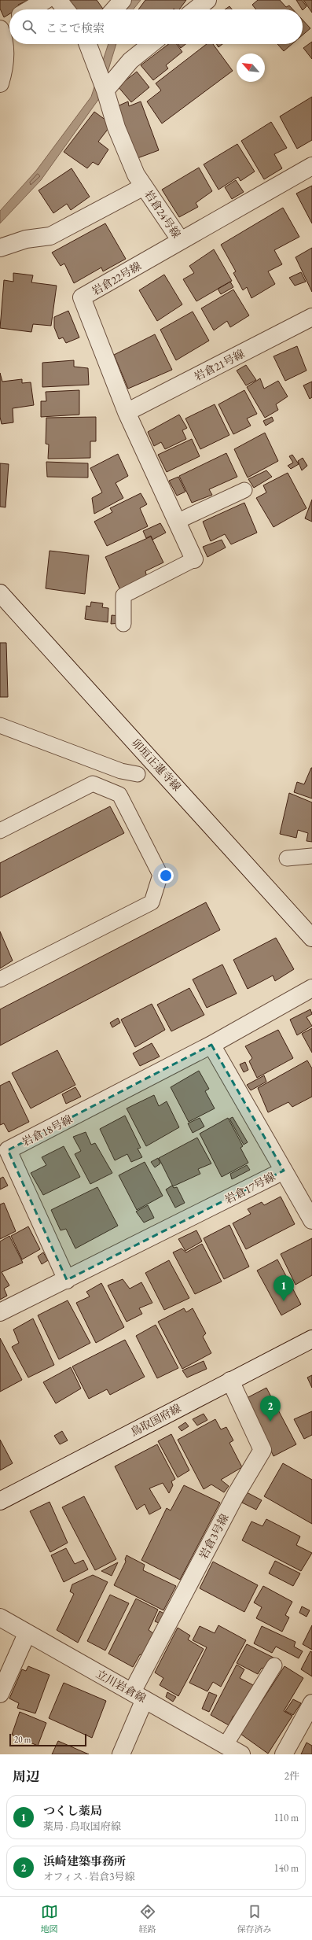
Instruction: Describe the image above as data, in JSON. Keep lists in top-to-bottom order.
{
  "streets": {
    "street": [
      "岩倉24号線",
      "岩倉22号線",
      "岩倉21号線",
      "卯垣正蓮寺線",
      "岩倉18号線",
      "岩倉17号線",
      "鳥取国府線",
      "岩倉3号線",
      "立川岩倉線"
    ]
  },
  "crossings": [
    ["岩倉24号線", "岩倉22号線"],
    ["岩倉22号線", "岩倉21号線"],
    ["岩倉18号線", "岩倉17号線"],
    ["鳥取国府線", "岩倉3号線"],
    ["岩倉3号線", "立川岩倉線"]
  ],
  "scale_bar": "20 m",
  "north": "top left",
  "page": {
    "search": "ここで検索",
    "pins": ["1", "2"],
    "scale": "20 m",
    "heading": ["周辺", "2件"],
    "list": [
      {
        "mark": "1",
        "name": "つくし薬局",
        "note": "薬局 · 鳥取国府線",
        "value": "110 m"
      },
      {
        "mark": "2",
        "name": "浜崎建築事務所",
        "note": "オフィス · 岩倉3号線",
        "value": "140 m"
      }
    ],
    "nav": ["地図", "経路", "保存済み"]
  }
}
